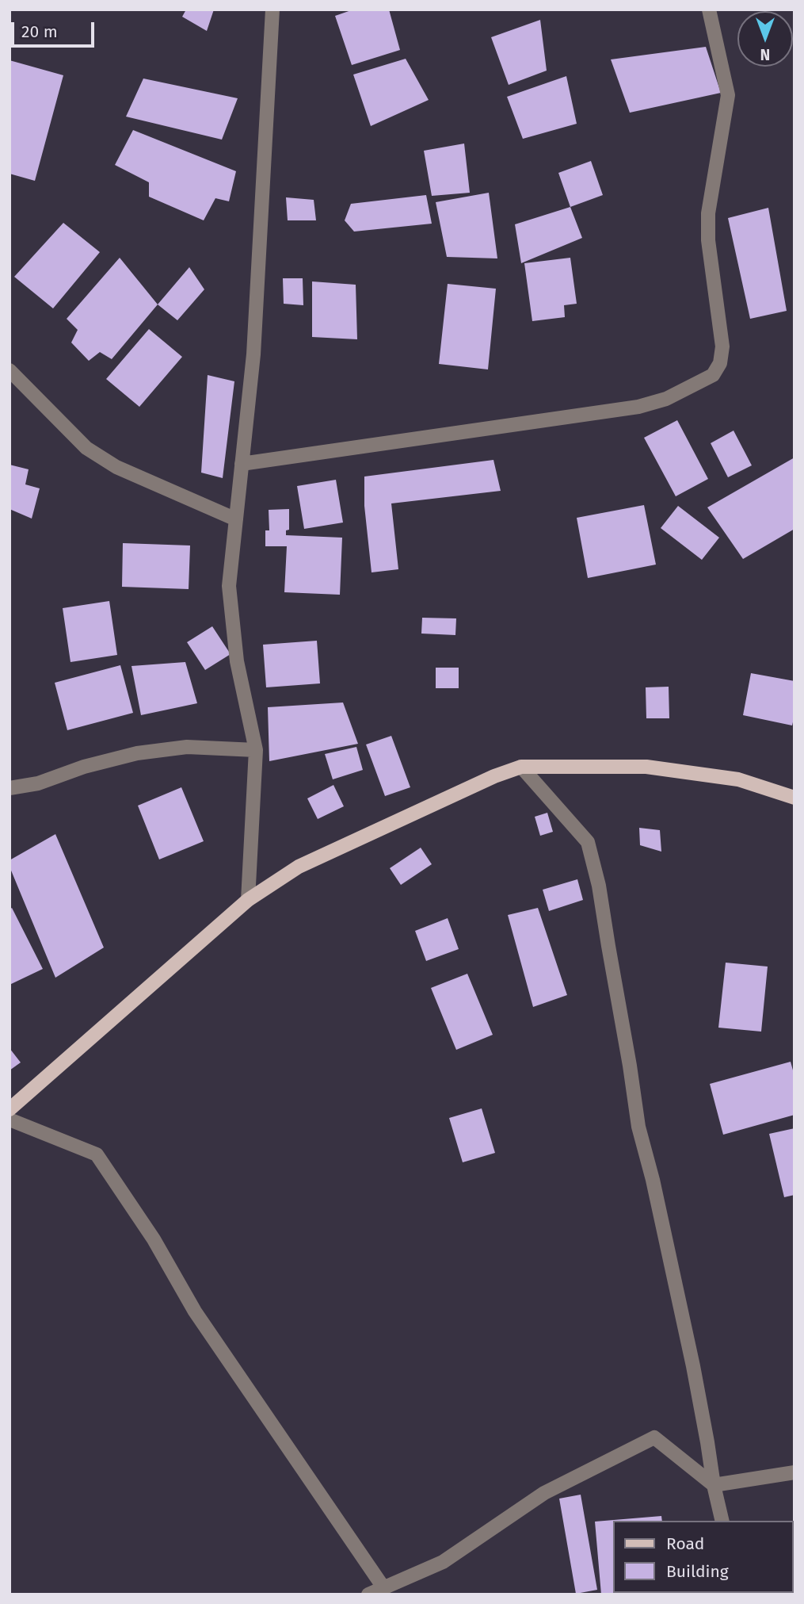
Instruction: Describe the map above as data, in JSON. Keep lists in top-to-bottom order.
{
  "legend": ["Road", "Building"],
  "scale_bar": "20 m",
  "north": "bottom"
}
